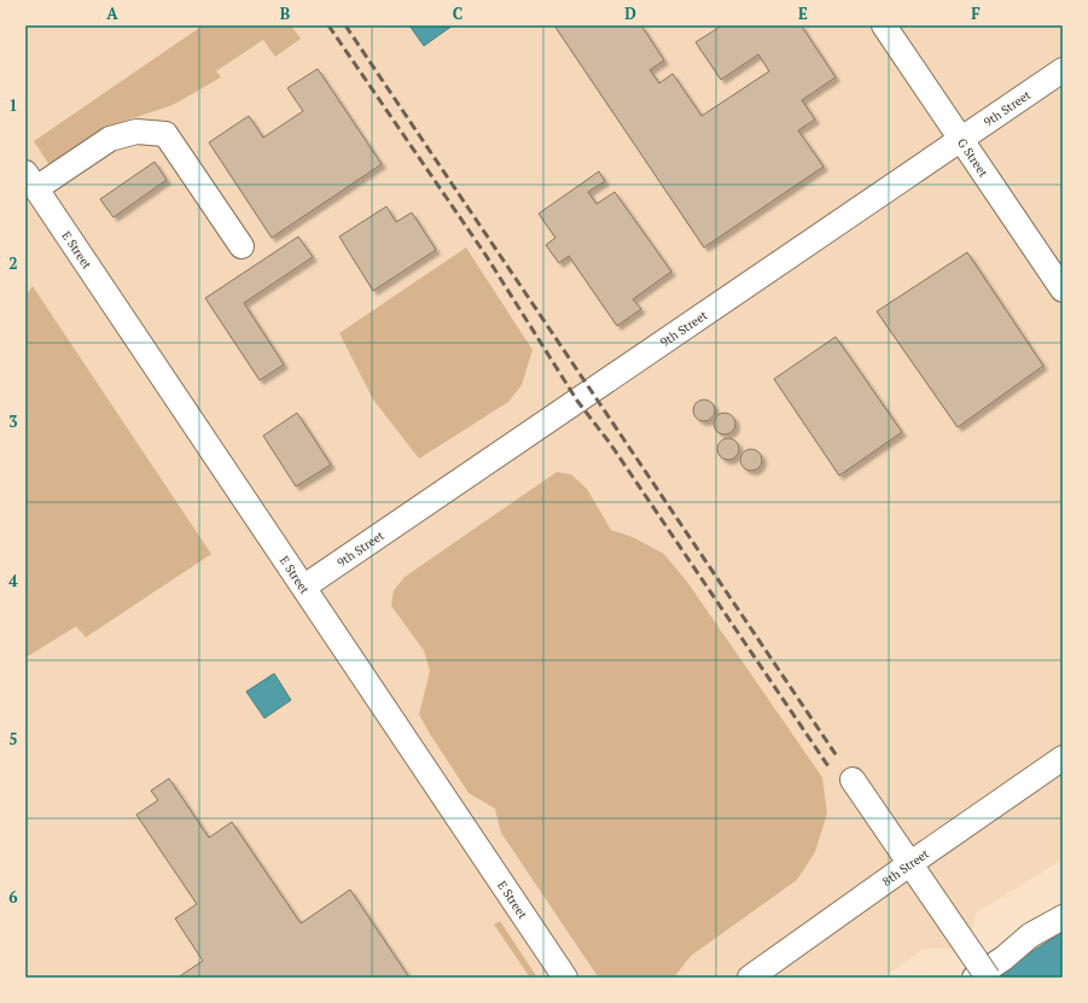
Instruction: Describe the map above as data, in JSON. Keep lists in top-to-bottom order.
{
  "streets": {
    "lane": [
      "9th Street",
      "G Street",
      "E Street",
      "8th Street"
    ]
  },
  "crossings": [
    ["9th Street", "G Street"],
    ["9th Street", "E Street"]
  ],
  "grid": {
    "columns": [
      "A",
      "B",
      "C",
      "D",
      "E",
      "F"
    ],
    "rows": [
      "1",
      "2",
      "3",
      "4",
      "5",
      "6"
    ]
  }
}
